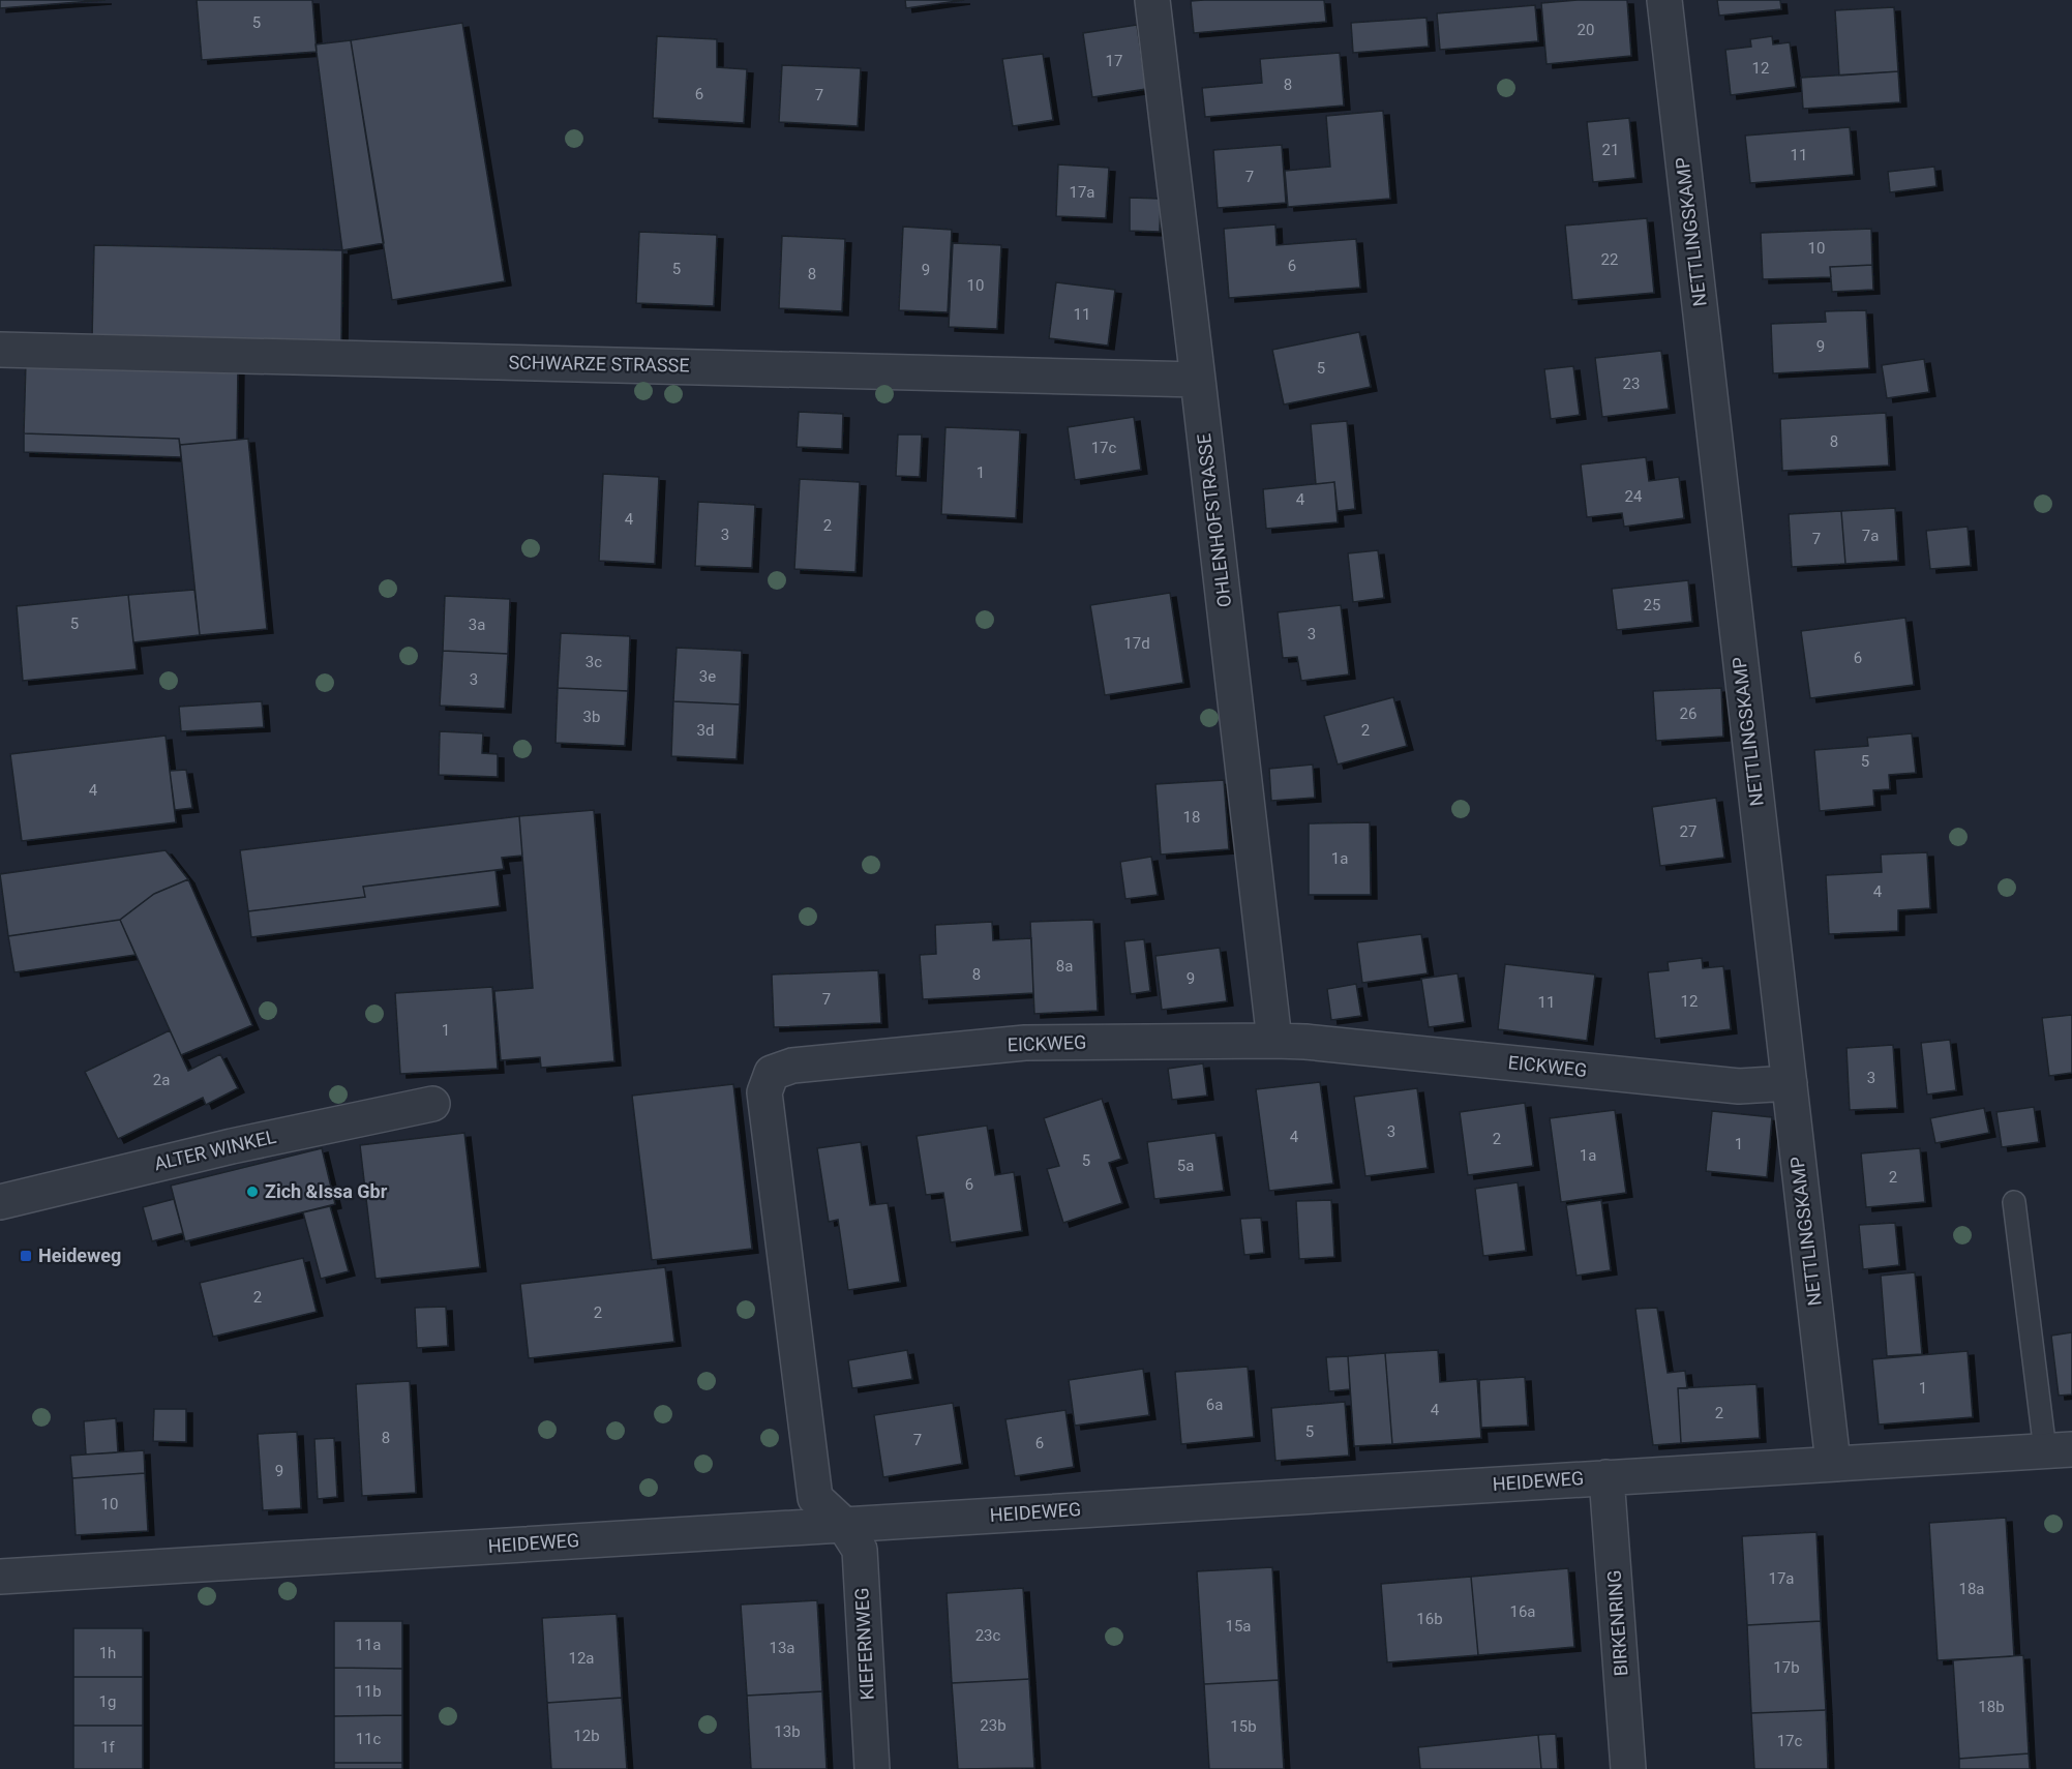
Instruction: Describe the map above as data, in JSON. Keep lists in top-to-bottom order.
{
  "streets": {
    "street": [
      "NETTLINGSKAMP",
      "SCHWARZE STRASSE",
      "OHLENHOFSTRASSE",
      "EICKWEG",
      "ALTER WINKEL",
      "HEIDEWEG",
      "BIRKENRING",
      "KIEFERNWEG"
    ]
  },
  "crossings": [
    ["NETTLINGSKAMP", "EICKWEG"],
    ["NETTLINGSKAMP", "HEIDEWEG"],
    ["SCHWARZE STRASSE", "OHLENHOFSTRASSE"],
    ["OHLENHOFSTRASSE", "EICKWEG"],
    ["EICKWEG", "HEIDEWEG"],
    ["EICKWEG", "KIEFERNWEG"],
    ["HEIDEWEG", "BIRKENRING"],
    ["HEIDEWEG", "KIEFERNWEG"]
  ],
  "places": {
    "other": ["Zich &Issa Gbr"],
    "transit": ["Heideweg"]
  },
  "house_numbers": [
    "5",
    "20",
    "17",
    "12",
    "8",
    "6",
    "7",
    "21",
    "11",
    "7",
    "17a",
    "10",
    "22",
    "6",
    "5",
    "9",
    "8",
    "10",
    "11",
    "9",
    "5",
    "23",
    "8",
    "17c",
    "1",
    "24",
    "4",
    "4",
    "2",
    "3",
    "7a",
    "7",
    "25",
    "5",
    "3a",
    "3",
    "17d",
    "6",
    "3c",
    "3e",
    "3",
    "26",
    "3b",
    "3d",
    "2",
    "5",
    "4",
    "18",
    "27",
    "1a",
    "4",
    "8a",
    "8",
    "9",
    "7",
    "12",
    "11",
    "1",
    "3",
    "2a",
    "3",
    "4",
    "2",
    "1",
    "1a",
    "5",
    "5a",
    "2",
    "6",
    "2",
    "2",
    "1",
    "6a",
    "4",
    "2",
    "5",
    "8",
    "7",
    "6",
    "9",
    "10",
    "17a",
    "18a",
    "16a",
    "16b",
    "15a",
    "23c",
    "11a",
    "13a",
    "1h",
    "12a",
    "17b",
    "11b",
    "1g",
    "18b",
    "23b",
    "15b",
    "13b",
    "12b",
    "11c",
    "17c",
    "1f"
  ]
}
